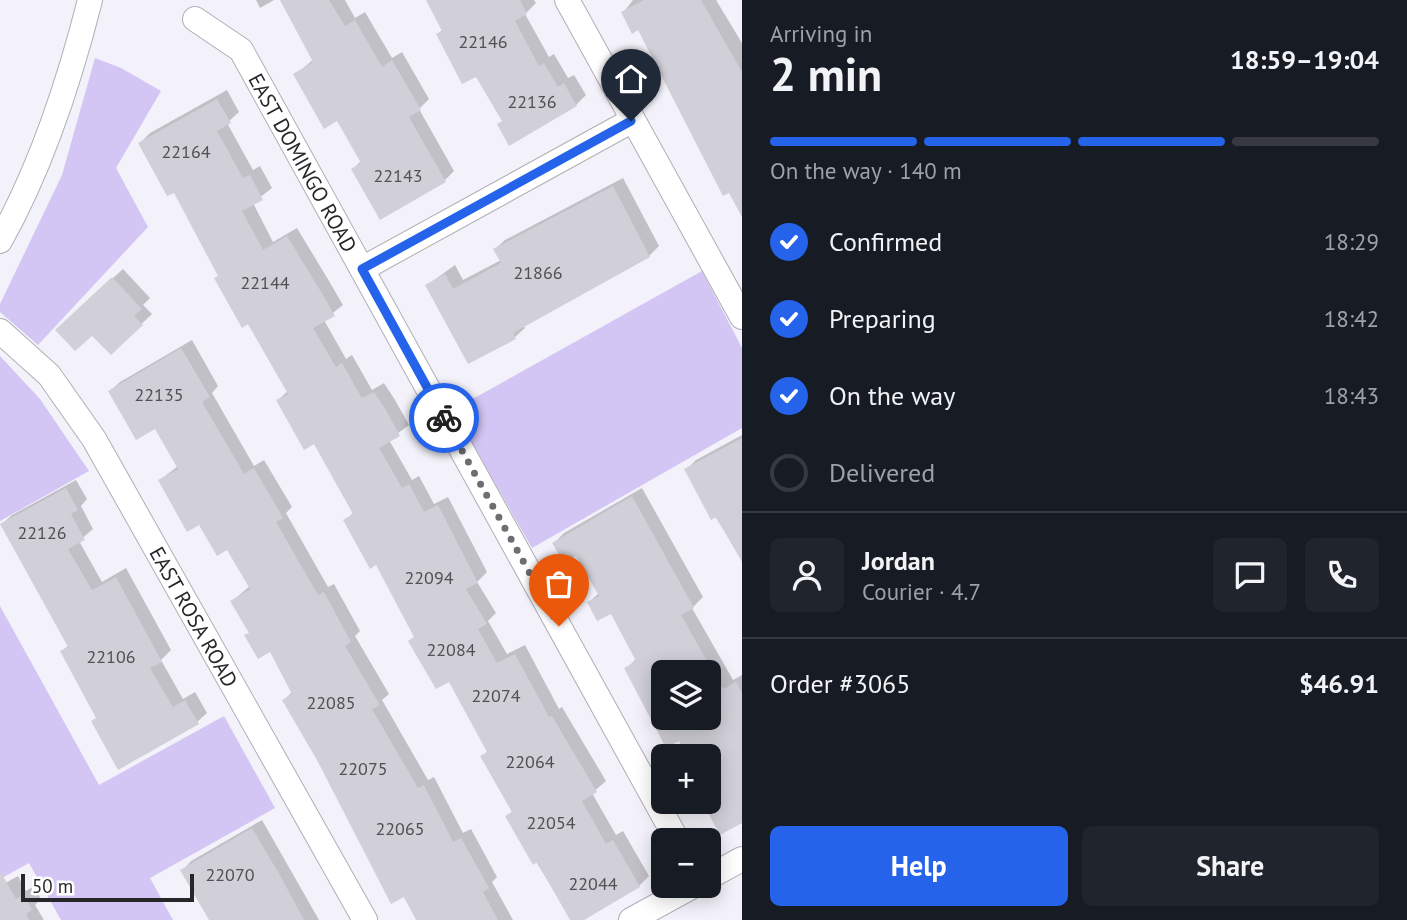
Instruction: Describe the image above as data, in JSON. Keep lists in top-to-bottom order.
{
  "streets": {
    "street": ["EAST DOMINGO ROAD", "EAST ROSA ROAD"]
  },
  "house_numbers": [
    "22146",
    "22136",
    "22164",
    "22143",
    "21866",
    "22144",
    "22135",
    "22126",
    "22094",
    "22084",
    "22106",
    "22074",
    "22085",
    "22064",
    "22075",
    "22054",
    "22065",
    "22070",
    "22044"
  ],
  "scale_bar": "50 m",
  "page": {
    "heading": ["2 min", "Arriving in", "18:59–19:04"],
    "panel": [
      "Jordan",
      "Courier · 4.7",
      "Order #3065",
      "$46.91"
    ],
    "bar": "On the way · 140 m",
    "list": [
      ["Confirmed", "18:29"],
      ["Preparing", "18:42"],
      ["On the way", "18:43"],
      "Delivered"
    ],
    "map_buttons": ["+", "−"],
    "buttons": ["Help", "Share"],
    "scale": "50 m"
  }
}
